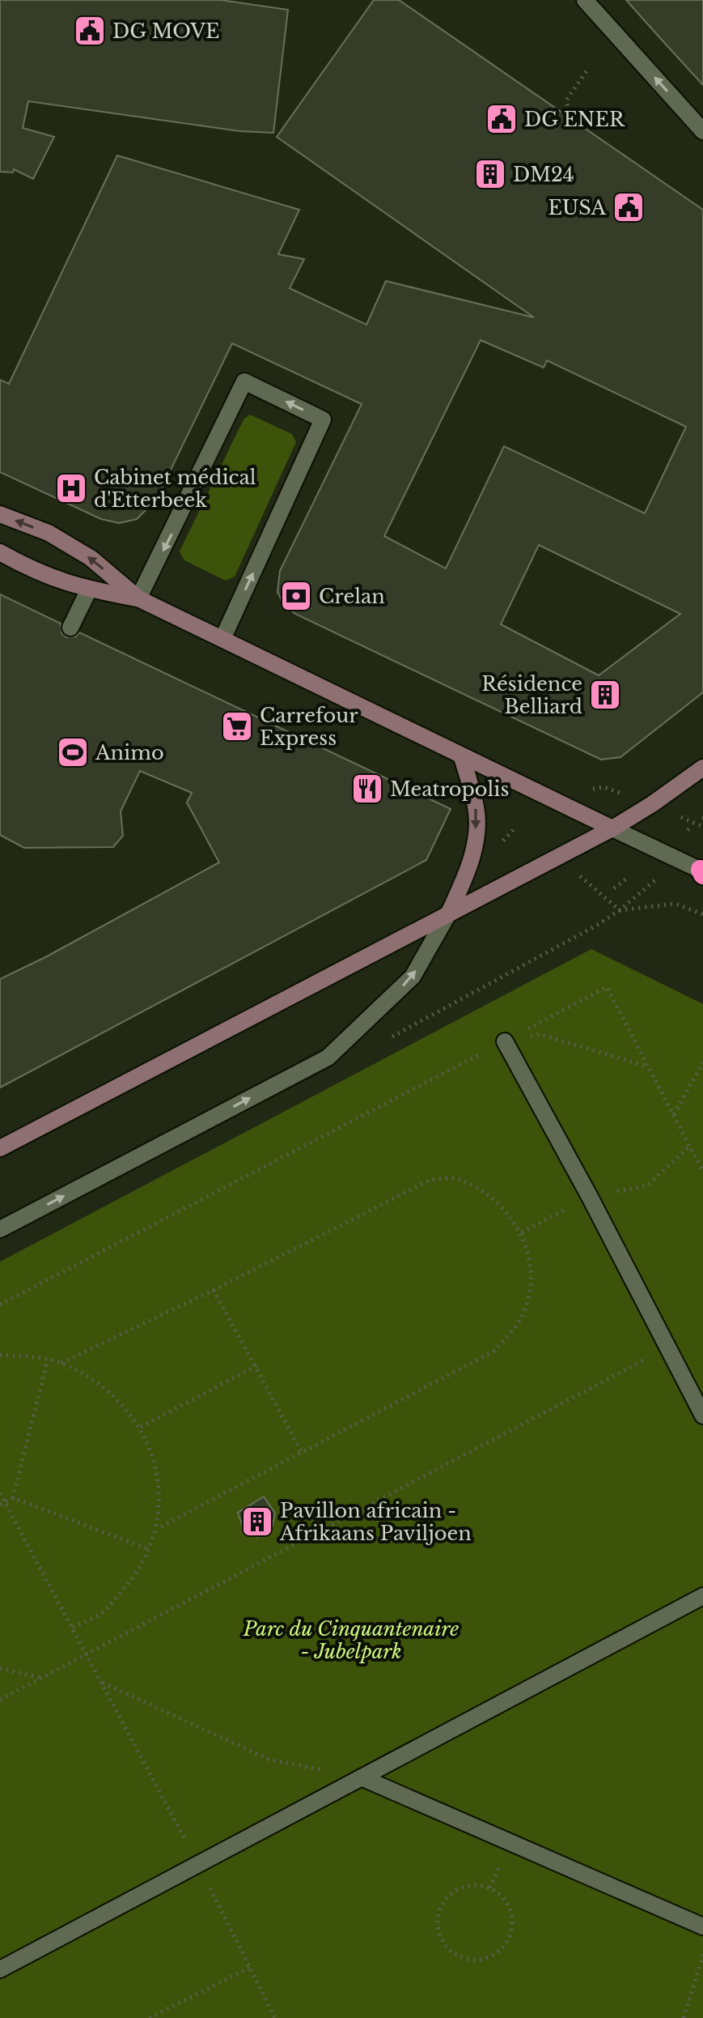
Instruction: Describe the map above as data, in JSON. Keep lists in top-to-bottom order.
{
  "parks": ["Parc du Cinquantenaire - Jubelpark"],
  "places": {
    "public building": ["DG MOVE", "DG ENER", "EUSA"],
    "building": ["DM24", "Résidence Belliard", "Pavillon africain - Afrikaans Paviljoen"],
    "hospital": ["Cabinet médical d'Etterbeek"],
    "bank": ["Crelan"],
    "supermarket": ["Carrefour Express"],
    "sports": ["Animo"],
    "restaurant": ["Meatropolis"]
  }
}
